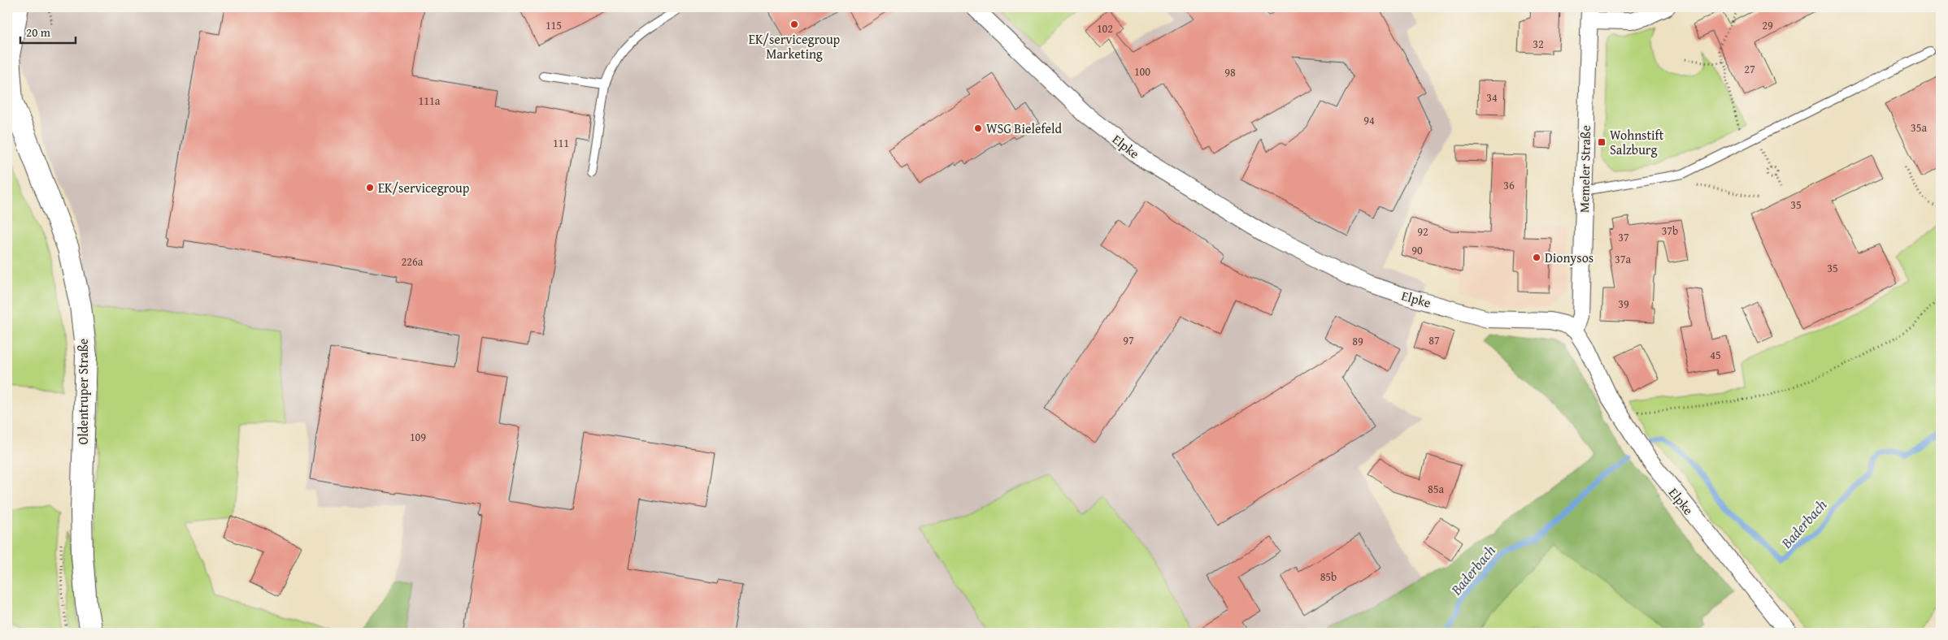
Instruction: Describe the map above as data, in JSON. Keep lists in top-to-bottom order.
{
  "streets": {
    "street": ["Elpke", "Memeler Straße", "Oldentruper Straße"]
  },
  "crossings": [
    ["Elpke", "Memeler Straße"]
  ],
  "water": ["Baderbach"],
  "places": {
    "other": [
      "EK/servicegroup Marketing",
      "WSG Bielefeld",
      "EK/servicegroup",
      "Dionysos"
    ],
    "transit": ["Wohnstift Salzburg"]
  },
  "house_numbers": [
    "115",
    "29",
    "102",
    "32",
    "27",
    "100",
    "98",
    "34",
    "111a",
    "94",
    "35a",
    "111",
    "36",
    "35",
    "37b",
    "92",
    "37",
    "90",
    "37a",
    "226a",
    "35",
    "39",
    "97",
    "87",
    "89",
    "45",
    "109",
    "85a",
    "85b"
  ],
  "scale_bar": "20 m"
}
